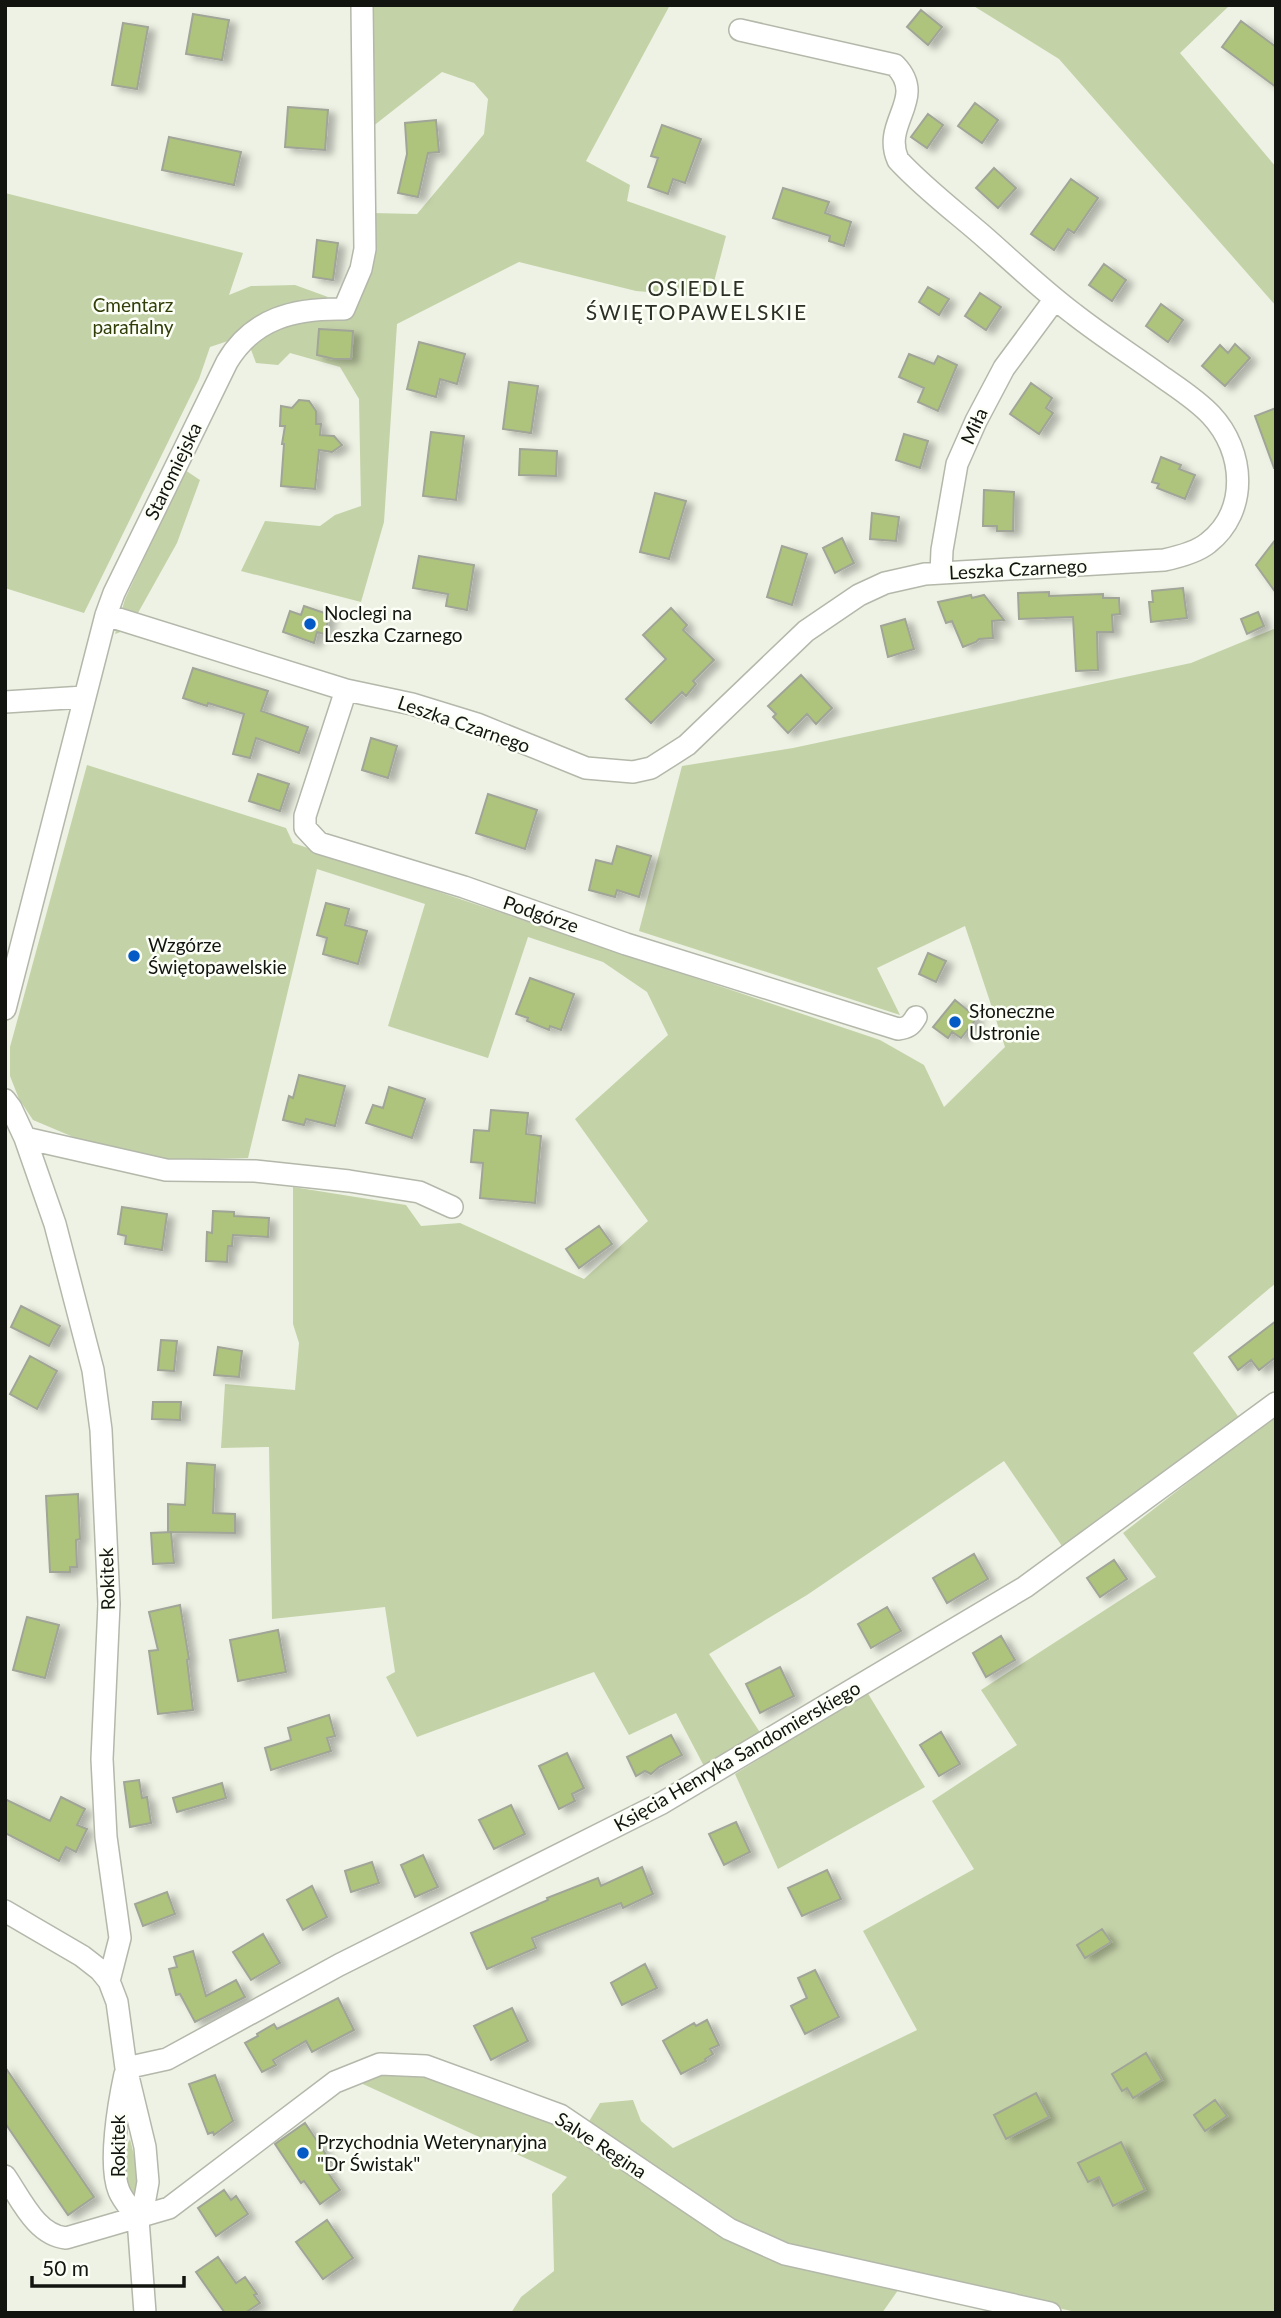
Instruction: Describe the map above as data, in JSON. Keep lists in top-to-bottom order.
{
  "streets": {
    "street": [
      "Miła",
      "Staromiejska",
      "Leszka Czarnego",
      "Podgórze",
      "Rokitek",
      "Księcia Henryka Sandomierskiego",
      "Salve Regina"
    ]
  },
  "crossings": [
    ["Miła", "Leszka Czarnego"],
    ["Staromiejska", "Leszka Czarnego"],
    ["Leszka Czarnego", "Podgórze"],
    ["Rokitek", "Księcia Henryka Sandomierskiego"],
    ["Rokitek", "Salve Regina"]
  ],
  "districts": ["OSIEDLE ŚWIĘTOPAWELSKIE"],
  "parks": ["Cmentarz parafialny"],
  "places": [
    "Noclegi na Leszka Czarnego",
    "Wzgórze Świętopawelskie",
    "Słoneczne Ustronie",
    "Przychodnia Weterynaryjna \"Dr Świstak\""
  ],
  "scale_bar": "50 m"
}
